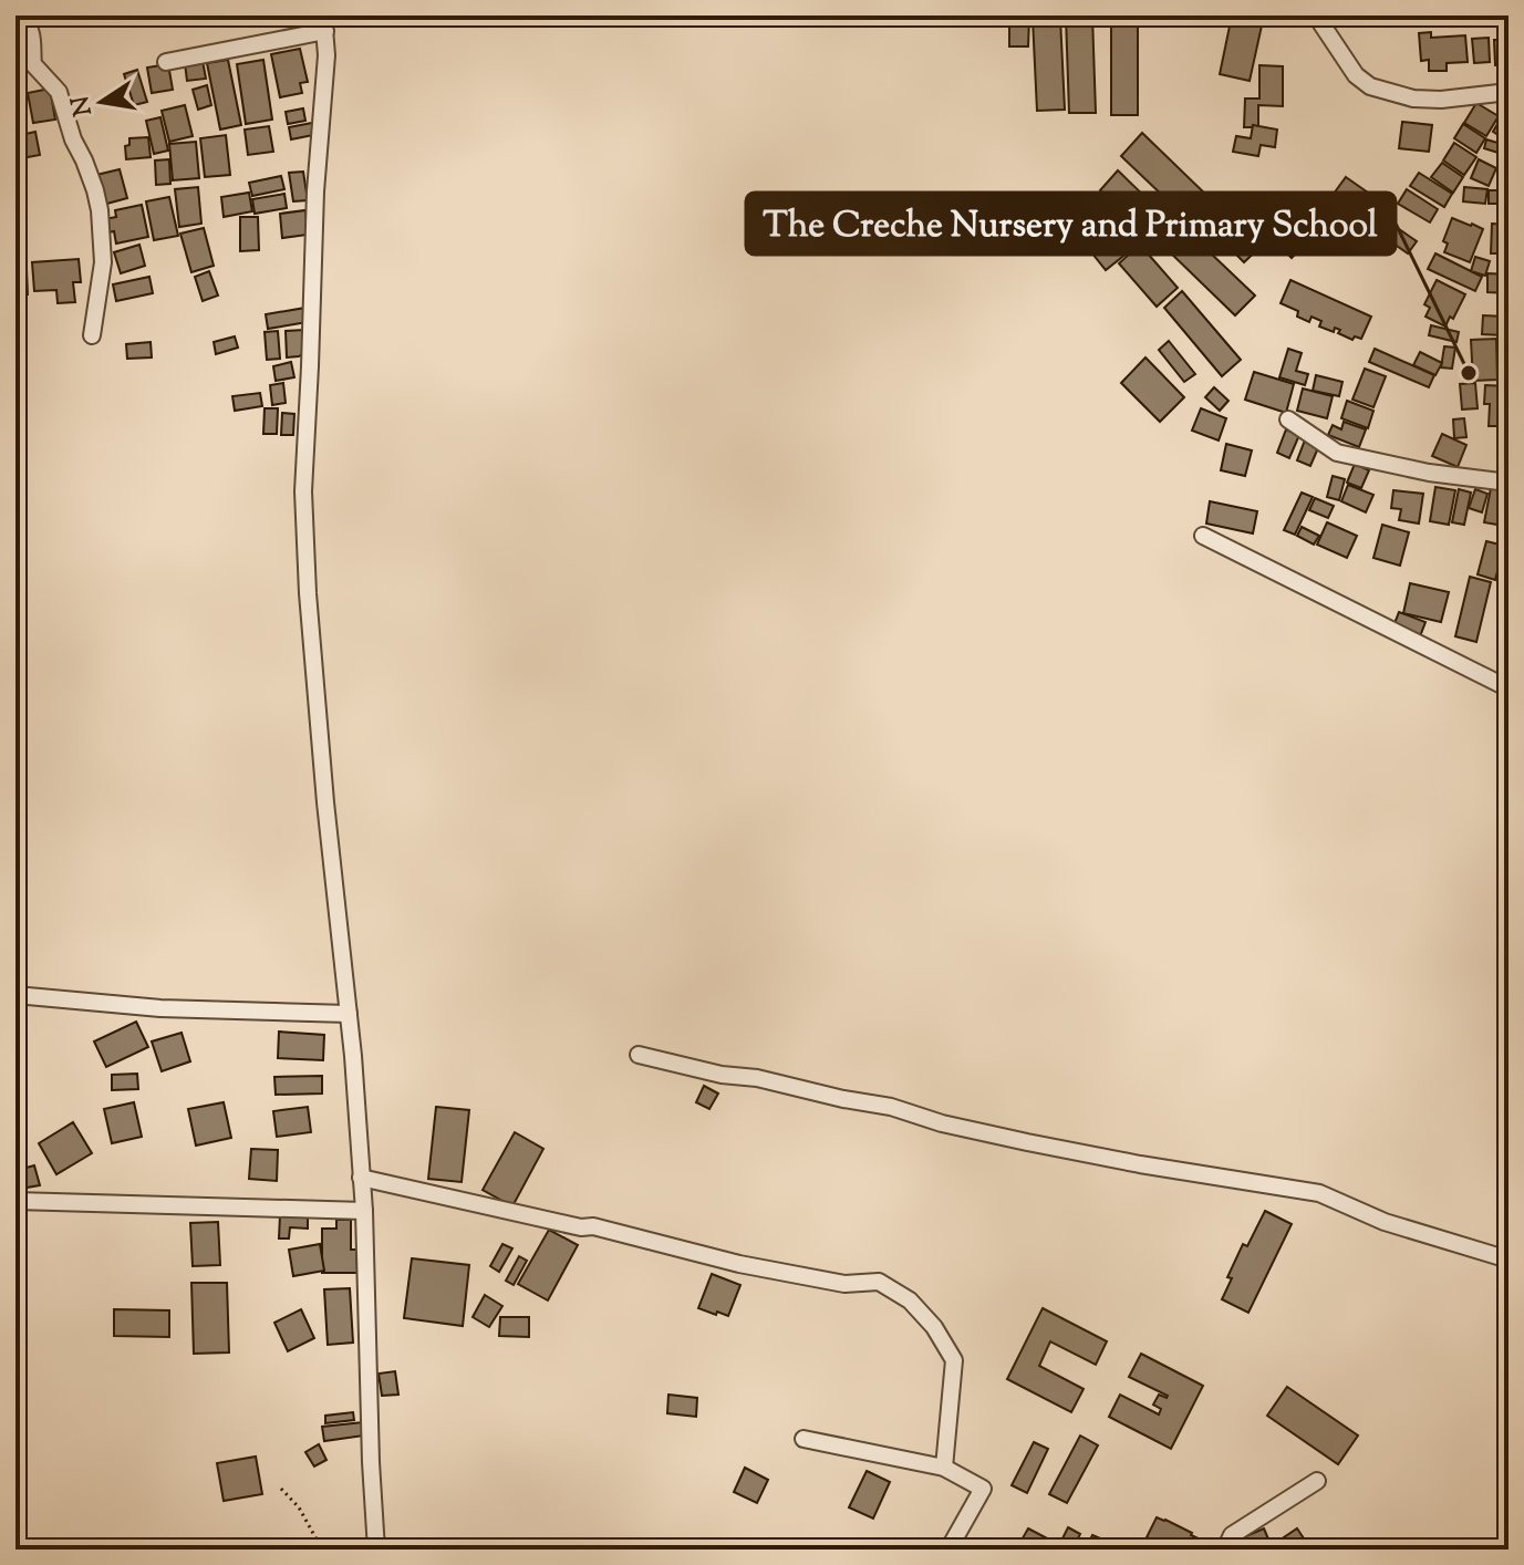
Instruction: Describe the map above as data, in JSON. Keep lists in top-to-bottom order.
{
  "places": ["The Creche Nursery and Primary School"],
  "north": "left"
}
